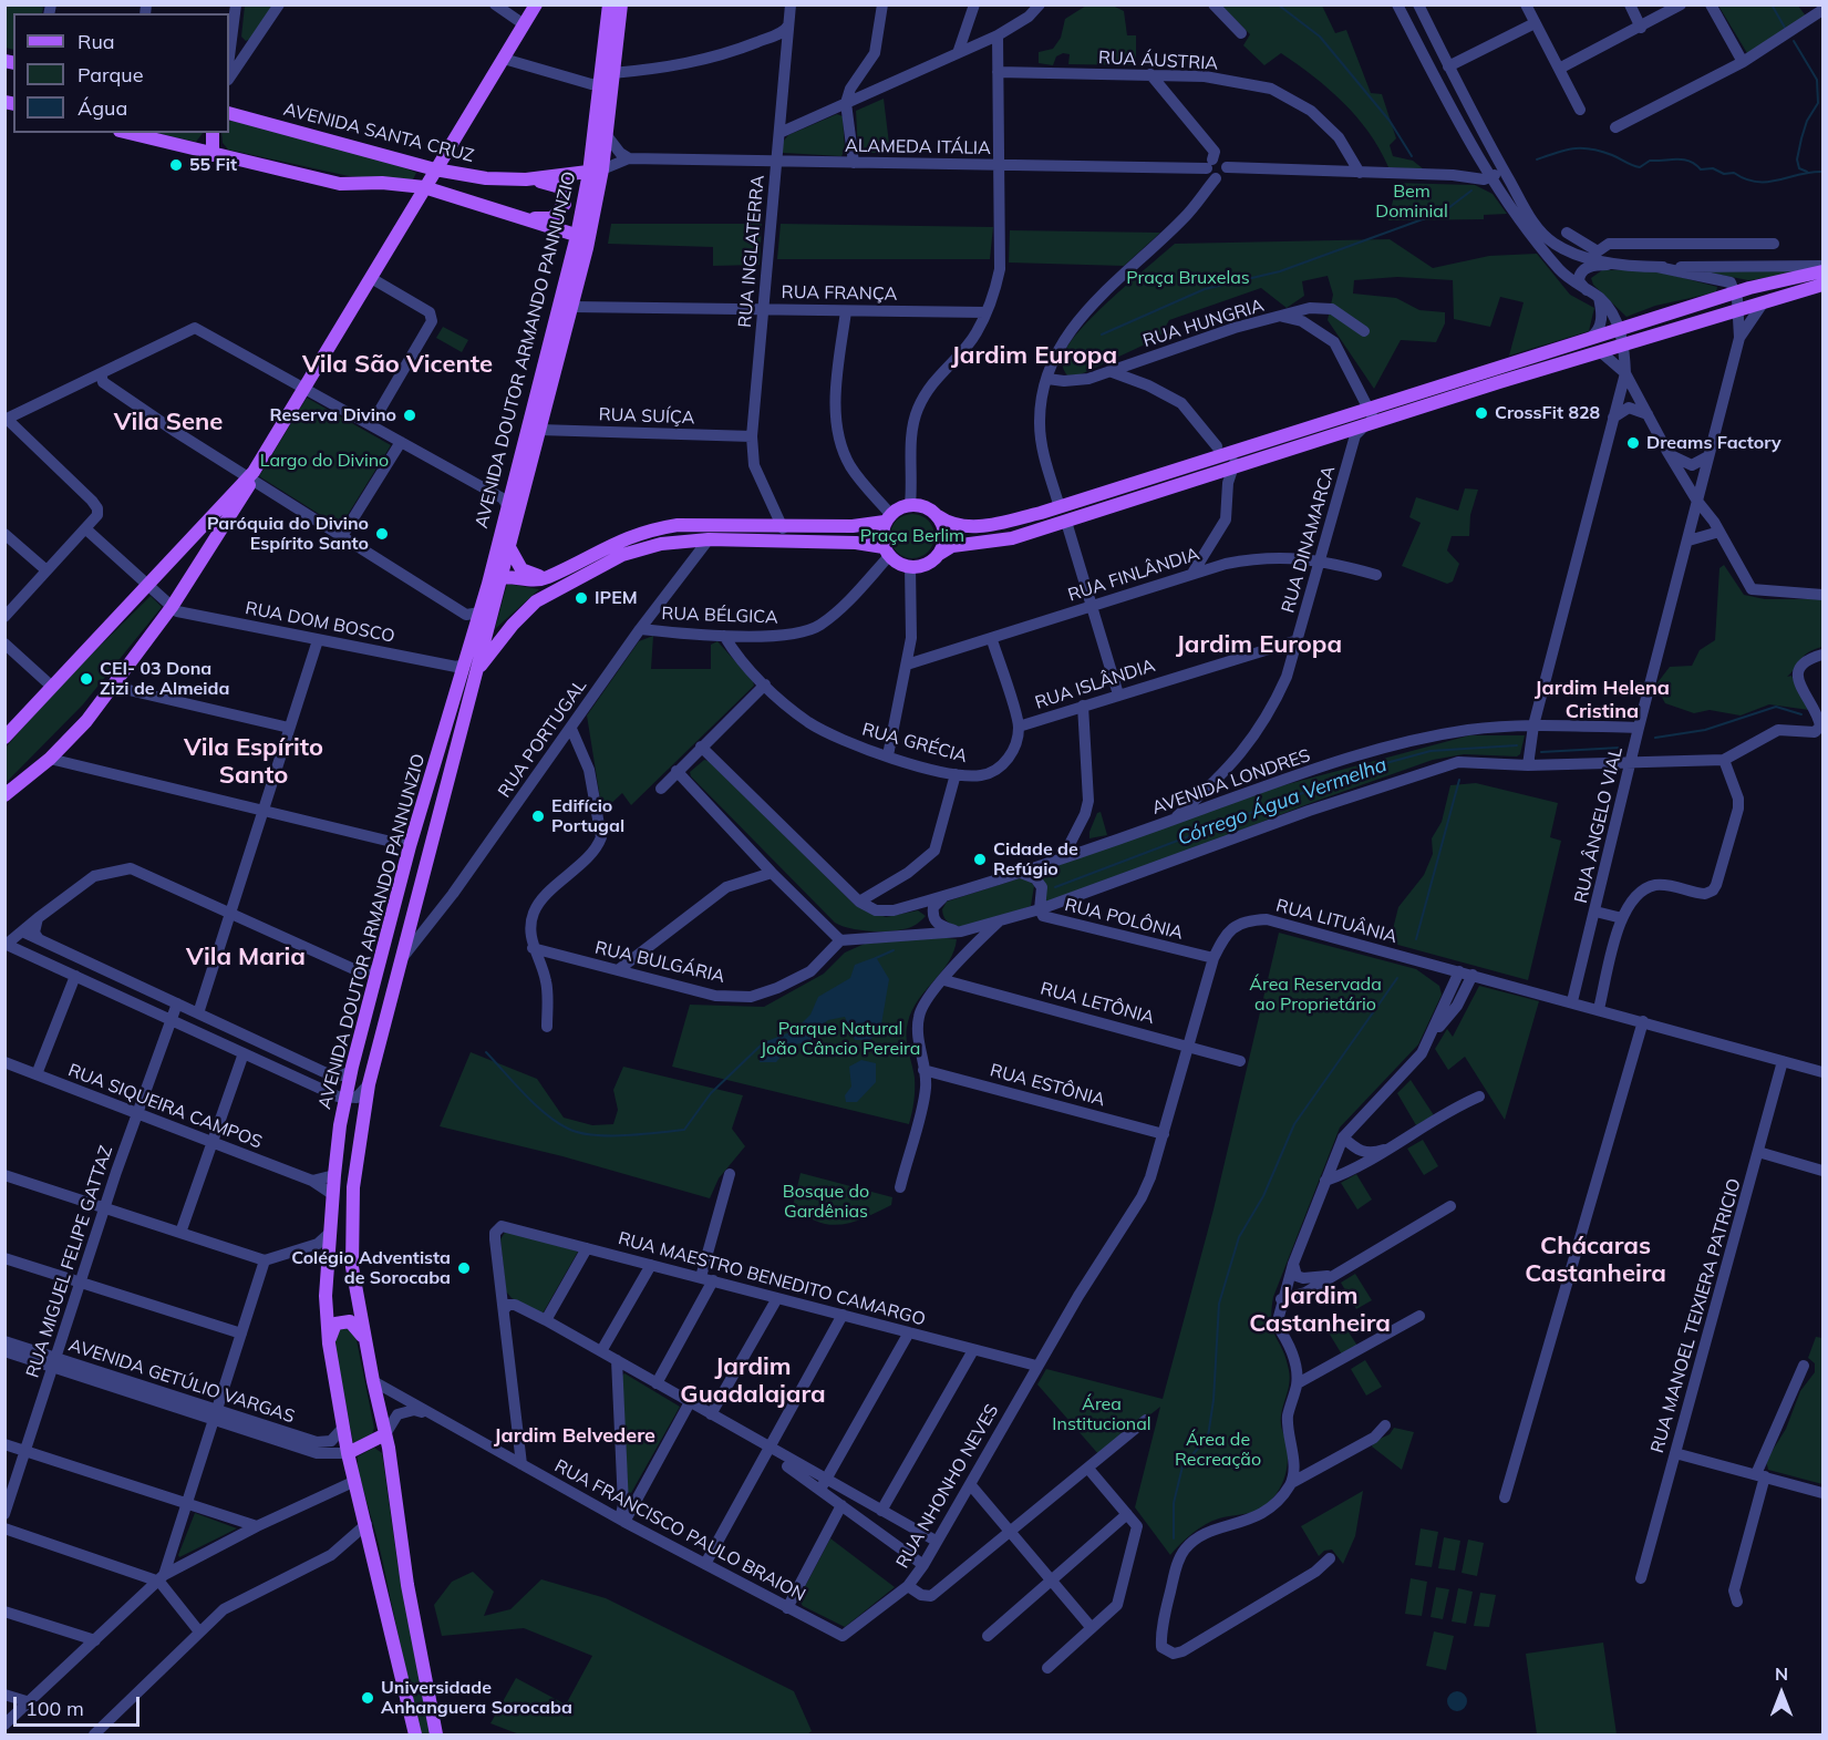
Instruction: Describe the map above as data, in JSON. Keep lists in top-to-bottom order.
{
  "streets": {
    "main road": ["AVENIDA SANTA CRUZ", "AVENIDA DOUTOR ARMANDO PANNUNZIO"],
    "street": [
      "RUA ÁUSTRIA",
      "ALAMEDA ITÁLIA",
      "RUA INGLATERRA",
      "RUA FRANÇA",
      "RUA HUNGRIA",
      "RUA SUÍÇA",
      "RUA DINAMARCA",
      "RUA FINLÂNDIA",
      "RUA BÉLGICA",
      "RUA DOM BOSCO",
      "RUA ISLÂNDIA",
      "RUA PORTUGAL",
      "RUA GRÉCIA",
      "AVENIDA LONDRES",
      "RUA ÂNGELO VIAL",
      "RUA POLÔNIA",
      "RUA LITUÂNIA",
      "RUA BULGÁRIA",
      "RUA LETÔNIA",
      "RUA ESTÔNIA",
      "RUA SIQUEIRA CAMPOS",
      "RUA MIGUEL FELIPE GATTAZ",
      "RUA MAESTRO BENEDITO CAMARGO",
      "RUA MANOEL TEIXIERA PATRICIO",
      "AVENIDA GETÚLIO VARGAS",
      "RUA NHONHO NEVES",
      "RUA FRANCISCO PAULO BRAION"
    ]
  },
  "crossings": [
    ["AVENIDA SANTA CRUZ", "ALAMEDA ITÁLIA"],
    ["AVENIDA SANTA CRUZ", "AVENIDA DOUTOR ARMANDO PANNUNZIO"],
    ["ALAMEDA ITÁLIA", "RUA INGLATERRA"],
    ["ALAMEDA ITÁLIA", "AVENIDA DOUTOR ARMANDO PANNUNZIO"],
    ["RUA INGLATERRA", "RUA FRANÇA"],
    ["RUA INGLATERRA", "RUA SUÍÇA"],
    ["RUA FRANÇA", "AVENIDA DOUTOR ARMANDO PANNUNZIO"],
    ["AVENIDA DOUTOR ARMANDO PANNUNZIO", "RUA SUÍÇA"],
    ["AVENIDA DOUTOR ARMANDO PANNUNZIO", "RUA DOM BOSCO"],
    ["AVENIDA DOUTOR ARMANDO PANNUNZIO", "RUA PORTUGAL"],
    ["AVENIDA DOUTOR ARMANDO PANNUNZIO", "RUA SIQUEIRA CAMPOS"],
    ["AVENIDA DOUTOR ARMANDO PANNUNZIO", "AVENIDA GETÚLIO VARGAS"],
    ["AVENIDA DOUTOR ARMANDO PANNUNZIO", "RUA FRANCISCO PAULO BRAION"],
    ["RUA DINAMARCA", "RUA FINLÂNDIA"],
    ["RUA DINAMARCA", "RUA ISLÂNDIA"],
    ["RUA DINAMARCA", "AVENIDA LONDRES"],
    ["RUA FINLÂNDIA", "RUA ISLÂNDIA"],
    ["RUA FINLÂNDIA", "RUA GRÉCIA"],
    ["RUA BÉLGICA", "RUA PORTUGAL"],
    ["RUA BÉLGICA", "RUA GRÉCIA"],
    ["RUA ISLÂNDIA", "RUA GRÉCIA"],
    ["AVENIDA LONDRES", "RUA ÂNGELO VIAL"],
    ["AVENIDA LONDRES", "RUA POLÔNIA"],
    ["RUA ÂNGELO VIAL", "RUA LITUÂNIA"],
    ["RUA POLÔNIA", "RUA LITUÂNIA"],
    ["RUA LITUÂNIA", "RUA LETÔNIA"],
    ["RUA LITUÂNIA", "RUA ESTÔNIA"],
    ["RUA LITUÂNIA", "RUA MAESTRO BENEDITO CAMARGO"],
    ["RUA LITUÂNIA", "RUA MANOEL TEIXIERA PATRICIO"],
    ["RUA LITUÂNIA", "RUA NHONHO NEVES"],
    ["RUA SIQUEIRA CAMPOS", "RUA MIGUEL FELIPE GATTAZ"],
    ["RUA MIGUEL FELIPE GATTAZ", "AVENIDA GETÚLIO VARGAS"],
    ["RUA MAESTRO BENEDITO CAMARGO", "RUA NHONHO NEVES"],
    ["RUA NHONHO NEVES", "RUA FRANCISCO PAULO BRAION"]
  ],
  "districts": [
    "Jardim Europa",
    "Vila São Vicente",
    "Vila Sene",
    "Jardim Europa",
    "Jardim Helena Cristina",
    "Vila Espírito Santo",
    "Vila Maria",
    "Chácaras Castanheira",
    "Jardim Castanheira",
    "Jardim Guadalajara",
    "Jardim Belvedere"
  ],
  "water": ["Córrego Água Vermelha"],
  "parks": [
    "Bem Dominial",
    "Praça Bruxelas",
    "Largo do Divino",
    "Praça Berlim",
    "Área Reservada ao Proprietário",
    "Parque Natural João Câncio Pereira",
    "Bosque do Gardênias",
    "Área Institucional",
    "Área de Recreação"
  ],
  "places": [
    "55 Fit",
    "CrossFit 828",
    "Reserva Divino",
    "Dreams Factory",
    "Paróquia do Divino Espírito Santo",
    "IPEM",
    "CEI- 03 Dona Zizi de Almeida",
    "Edifício Portugal",
    "Cidade de Refúgio",
    "Colégio Adventista de Sorocaba",
    "Universidade Anhanguera Sorocaba"
  ],
  "legend": ["Rua", "Parque", "Água"],
  "scale_bar": "100 m",
  "north": "top"
}
